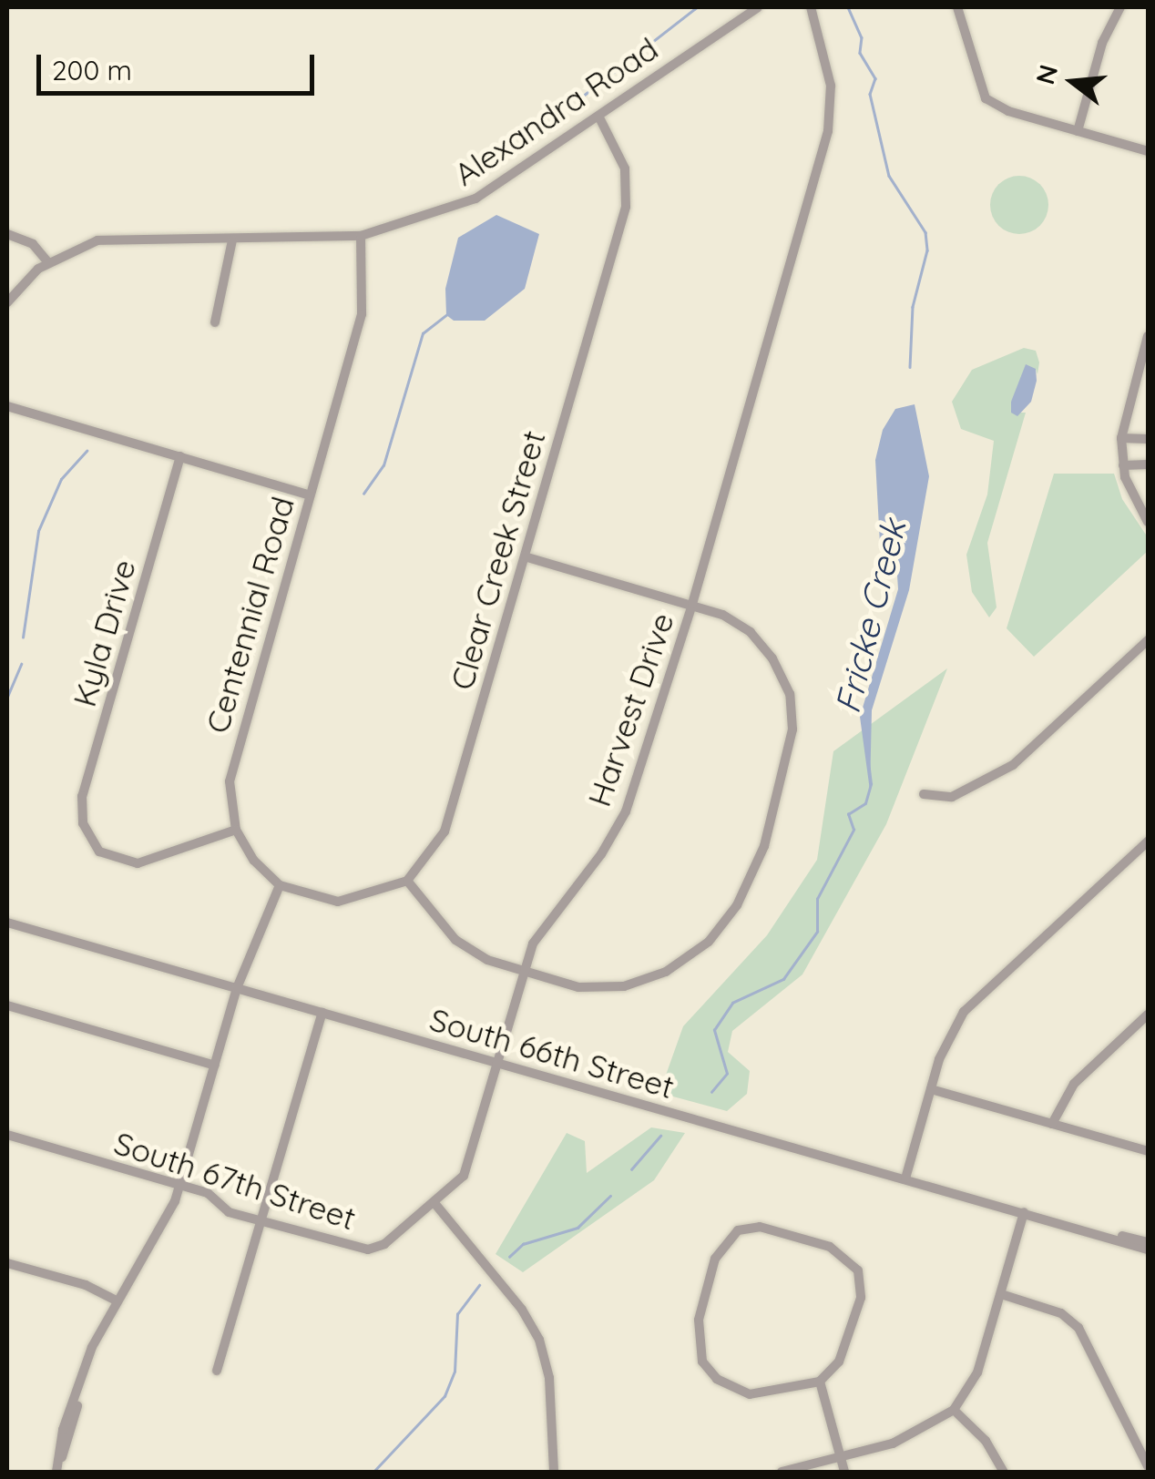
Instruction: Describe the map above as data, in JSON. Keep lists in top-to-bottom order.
{
  "streets": {
    "street": [
      "Alexandra Road",
      "Clear Creek Street",
      "Centennial Road",
      "Kyla Drive",
      "Harvest Drive",
      "South 66th Street",
      "South 67th Street"
    ]
  },
  "crossings": [
    ["Alexandra Road", "Clear Creek Street"],
    ["Alexandra Road", "Centennial Road"],
    ["Centennial Road", "Kyla Drive"],
    ["Harvest Drive", "South 66th Street"],
    ["Harvest Drive", "South 67th Street"]
  ],
  "water": ["Fricke Creek"],
  "scale_bar": "200 m",
  "north": "left"
}
